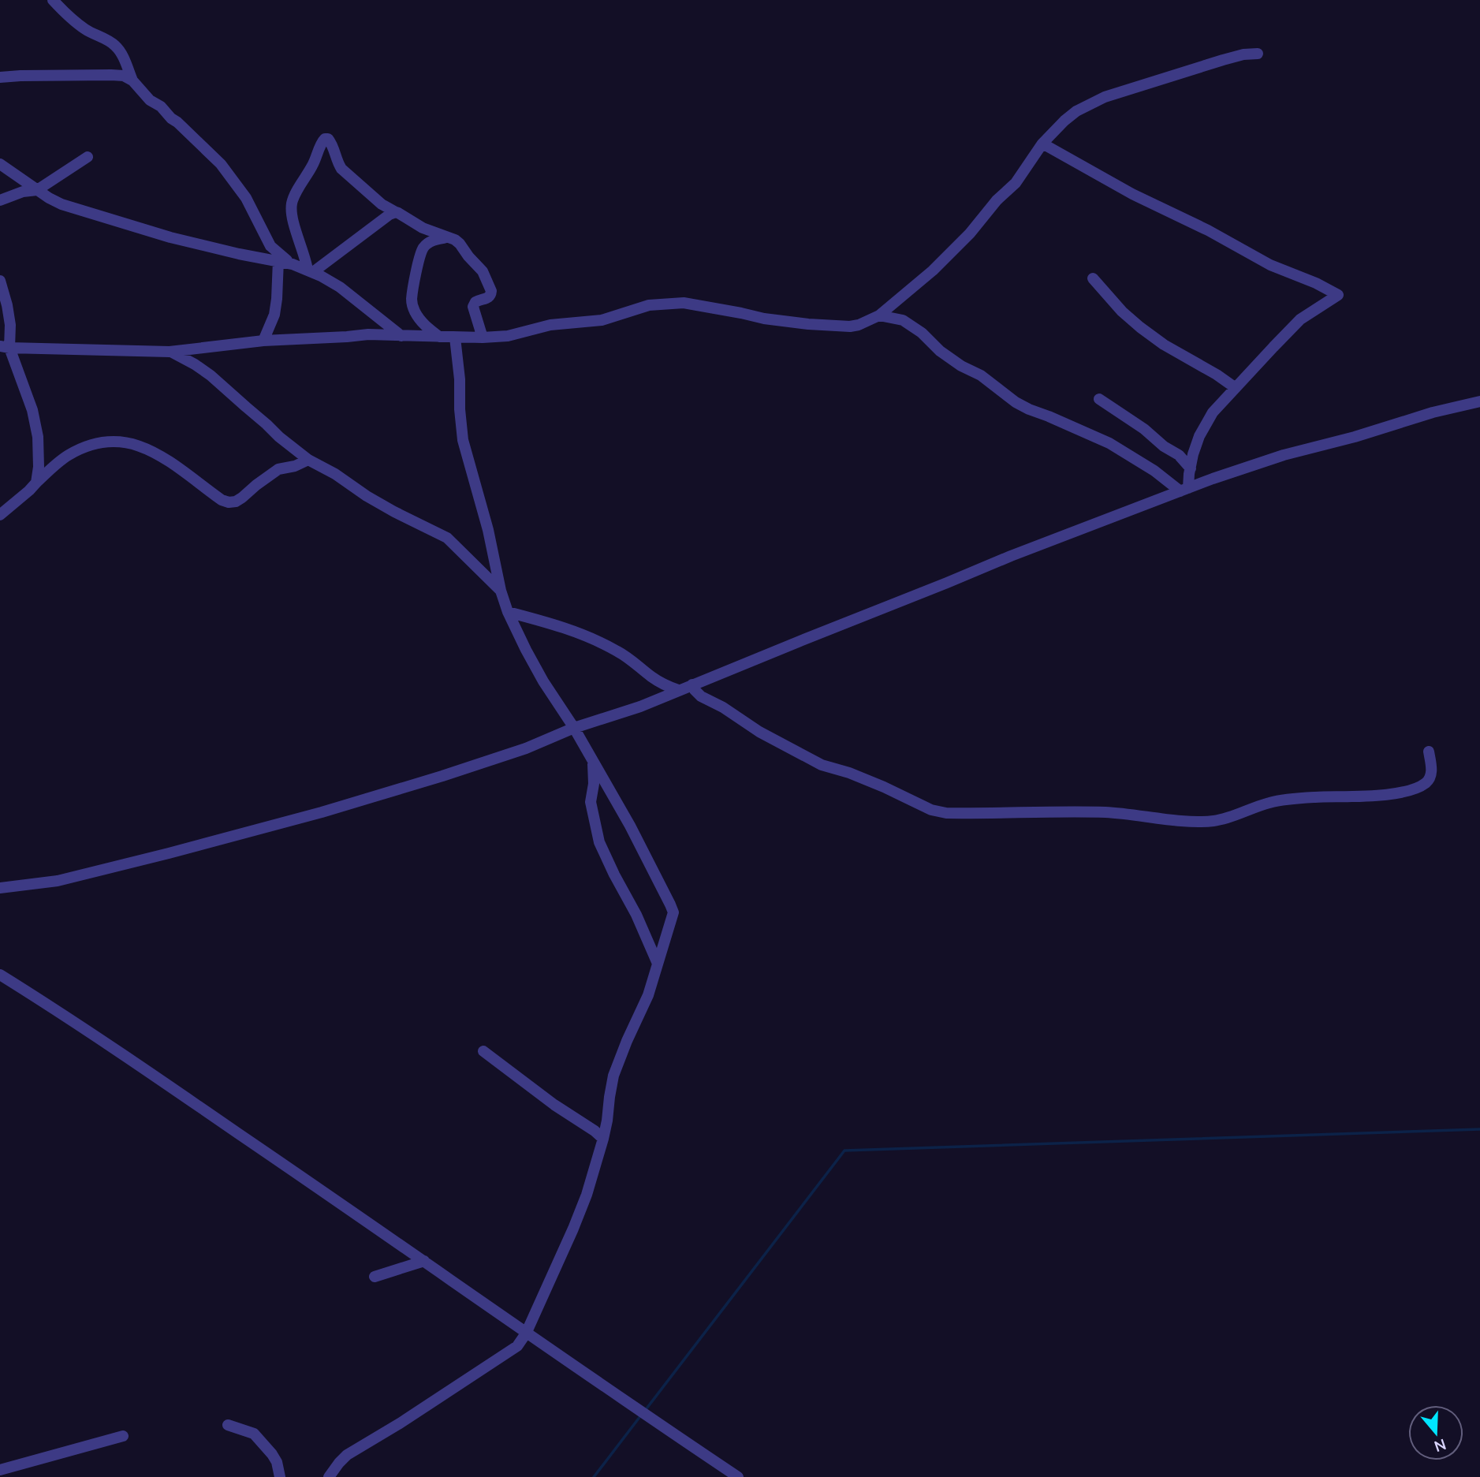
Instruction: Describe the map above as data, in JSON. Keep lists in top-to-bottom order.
{
  "north": "bottom"
}
